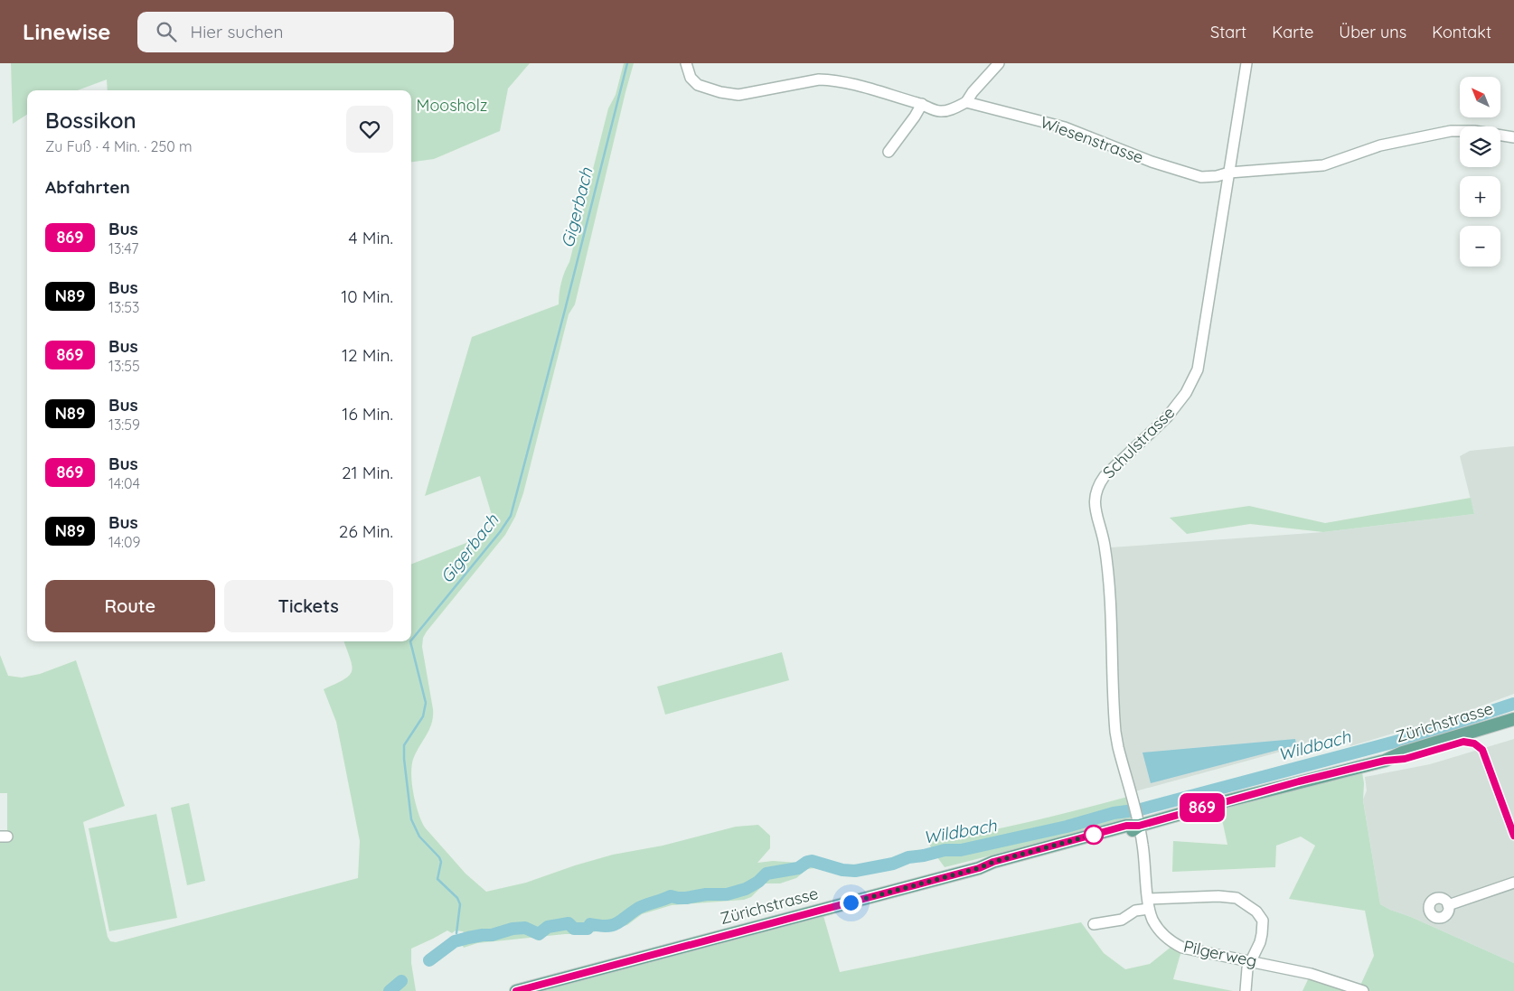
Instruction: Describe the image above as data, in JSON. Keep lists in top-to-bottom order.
{
  "streets": {
    "main road": ["Zürichstrasse"],
    "street": ["Wiesenstrasse", "Schulstrasse", "Pilgerweg"]
  },
  "crossings": [
    ["Wiesenstrasse", "Schulstrasse"],
    ["Schulstrasse", "Zürichstrasse"],
    ["Schulstrasse", "Pilgerweg"],
    ["Zürichstrasse", "Pilgerweg"]
  ],
  "water": ["Gigerbach", "Wildbach"],
  "parks": ["Moosholz"],
  "lines": ["bus line 869"],
  "north": "top left",
  "page": {
    "header": "Linewise",
    "search": "Hier suchen",
    "nav": [
      "Start",
      "Karte",
      "Über uns",
      "Kontakt"
    ],
    "on_map": "869",
    "map_buttons": ["+", "−"],
    "heading": [
      ["Bossikon", "Zu Fuß · 4 Min. · 250 m"],
      "Abfahrten"
    ],
    "list": [
      {
        "mark": "869",
        "name": "Bus",
        "note": "13:47",
        "value": "4 Min."
      },
      {
        "mark": "N89",
        "name": "Bus",
        "note": "13:53",
        "value": "10 Min."
      },
      {
        "mark": "869",
        "name": "Bus",
        "note": "13:55",
        "value": "12 Min."
      },
      {
        "mark": "N89",
        "name": "Bus",
        "note": "13:59",
        "value": "16 Min."
      },
      {
        "mark": "869",
        "name": "Bus",
        "note": "14:04",
        "value": "21 Min."
      },
      {
        "mark": "N89",
        "name": "Bus",
        "note": "14:09",
        "value": "26 Min."
      }
    ],
    "buttons": ["Route", "Tickets"]
  }
}
